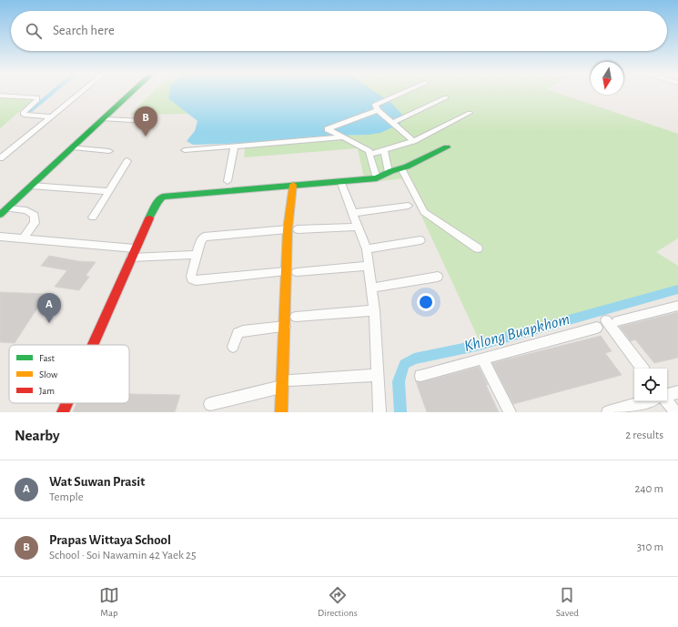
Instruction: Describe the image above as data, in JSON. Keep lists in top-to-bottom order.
{
  "water": ["Khlong Buapkhom"],
  "legend": ["Fast", "Slow", "Jam"],
  "north": "bottom",
  "page": {
    "search": "Search here",
    "pins": ["B", "A"],
    "heading": ["Nearby", "2 results"],
    "list": [
      {
        "mark": "A",
        "name": "Wat Suwan Prasit",
        "note": "Temple",
        "value": "240 m"
      },
      {
        "mark": "B",
        "name": "Prapas Wittaya School",
        "note": "School · Soi Nawamin 42 Yaek 25",
        "value": "310 m"
      }
    ],
    "nav": ["Map", "Directions", "Saved"]
  }
}
